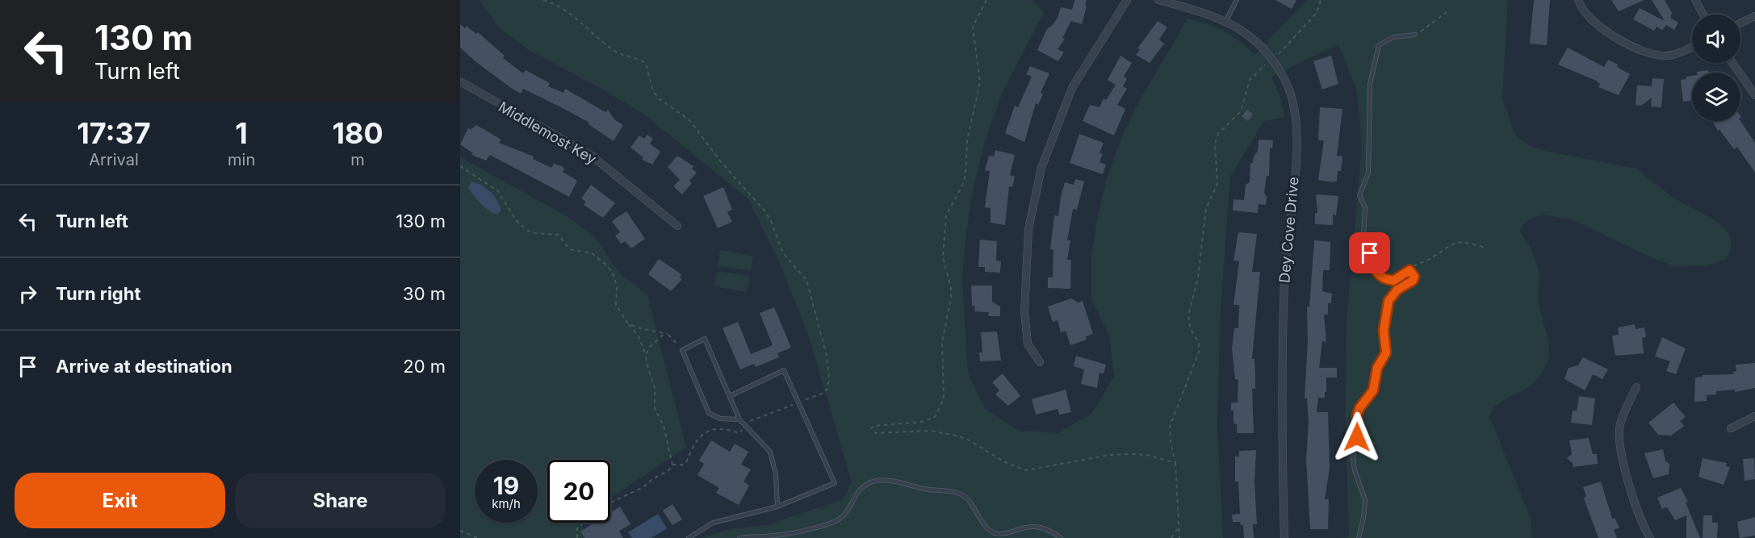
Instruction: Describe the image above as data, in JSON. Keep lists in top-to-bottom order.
{
  "streets": {
    "street": ["Middlemost Key", "Dey Cove Drive"]
  },
  "page": {
    "turn": ["130 m", "Turn left"],
    "eta": [
      "17:37",
      "Arrival",
      "1",
      "min",
      "180",
      "m"
    ],
    "list": [
      {
        "name": "Turn left",
        "value": "130 m"
      },
      {
        "name": "Turn right",
        "value": "30 m"
      },
      {
        "name": "Arrive at destination",
        "value": "20 m"
      }
    ],
    "speed": "19 km/h",
    "limit": "20",
    "buttons": ["Exit", "Share"]
  }
}
